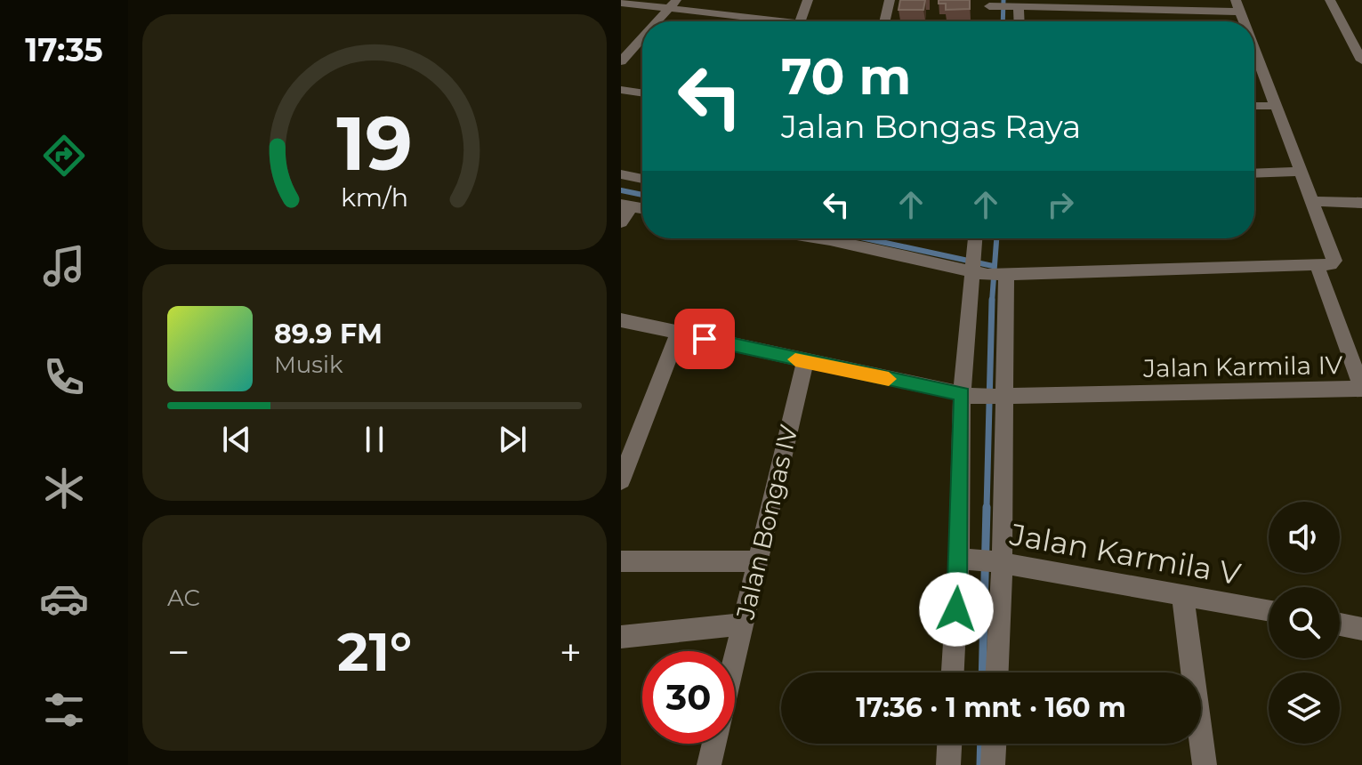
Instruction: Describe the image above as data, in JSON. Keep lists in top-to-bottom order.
{
  "streets": {
    "street": ["Jalan Karmila IV", "Jalan Bongas IV", "Jalan Karmila V"]
  },
  "page": {
    "tabs": "17:35",
    "turn": ["70 m", "Jalan Bongas Raya"],
    "song": ["89.9 FM", "Musik"],
    "tile": "AC",
    "heat": ["−", "21°", "+"],
    "limit": "30",
    "trip": "17:36 · 1 mnt · 160 m",
    "gauge": ["19", "km/h"]
  }
}
